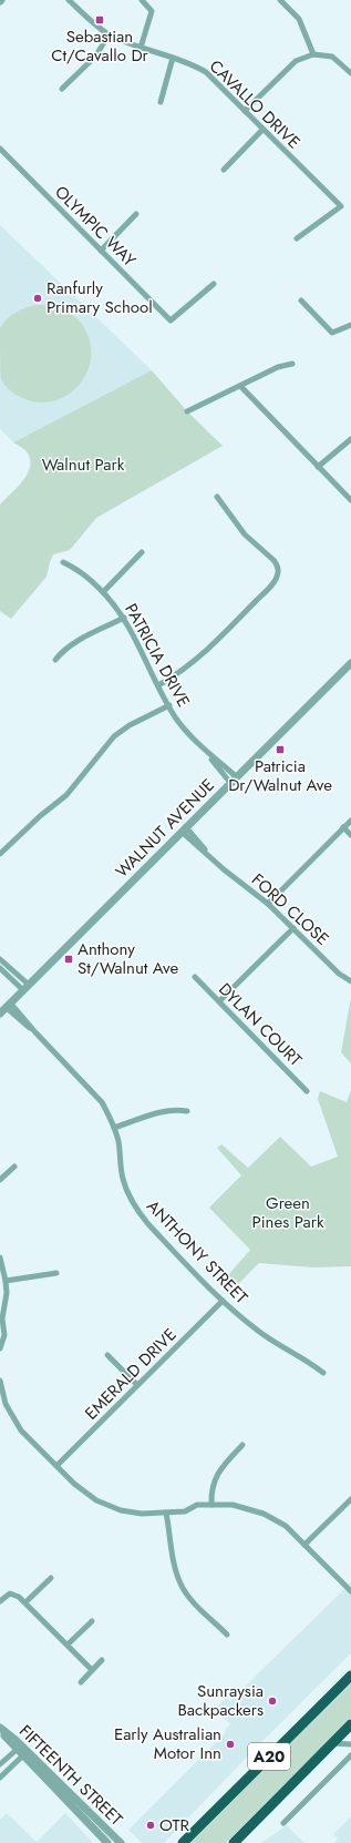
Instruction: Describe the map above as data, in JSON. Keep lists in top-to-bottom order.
{
  "streets": {
    "highway": ["A20"],
    "street": [
      "CAVALLO DRIVE",
      "OLYMPIC WAY",
      "PATRICIA DRIVE",
      "WALNUT AVENUE",
      "FORD CLOSE",
      "DYLAN COURT",
      "ANTHONY STREET",
      "EMERALD DRIVE",
      "FIFTEENTH STREET"
    ]
  },
  "crossings": [
    ["PATRICIA DRIVE", "WALNUT AVENUE"],
    ["WALNUT AVENUE", "FORD CLOSE"],
    ["WALNUT AVENUE", "ANTHONY STREET"],
    ["ANTHONY STREET", "EMERALD DRIVE"]
  ],
  "parks": ["Walnut Park", "Green Pines Park"],
  "places": {
    "transit": ["Sebastian Ct/Cavallo Dr", "Patricia Dr/Walnut Ave", "Anthony St/Walnut Ave"],
    "other": [
      "Ranfurly Primary School",
      "Sunraysia Backpackers",
      "Early Australian Motor Inn",
      "OTR"
    ]
  }
}
